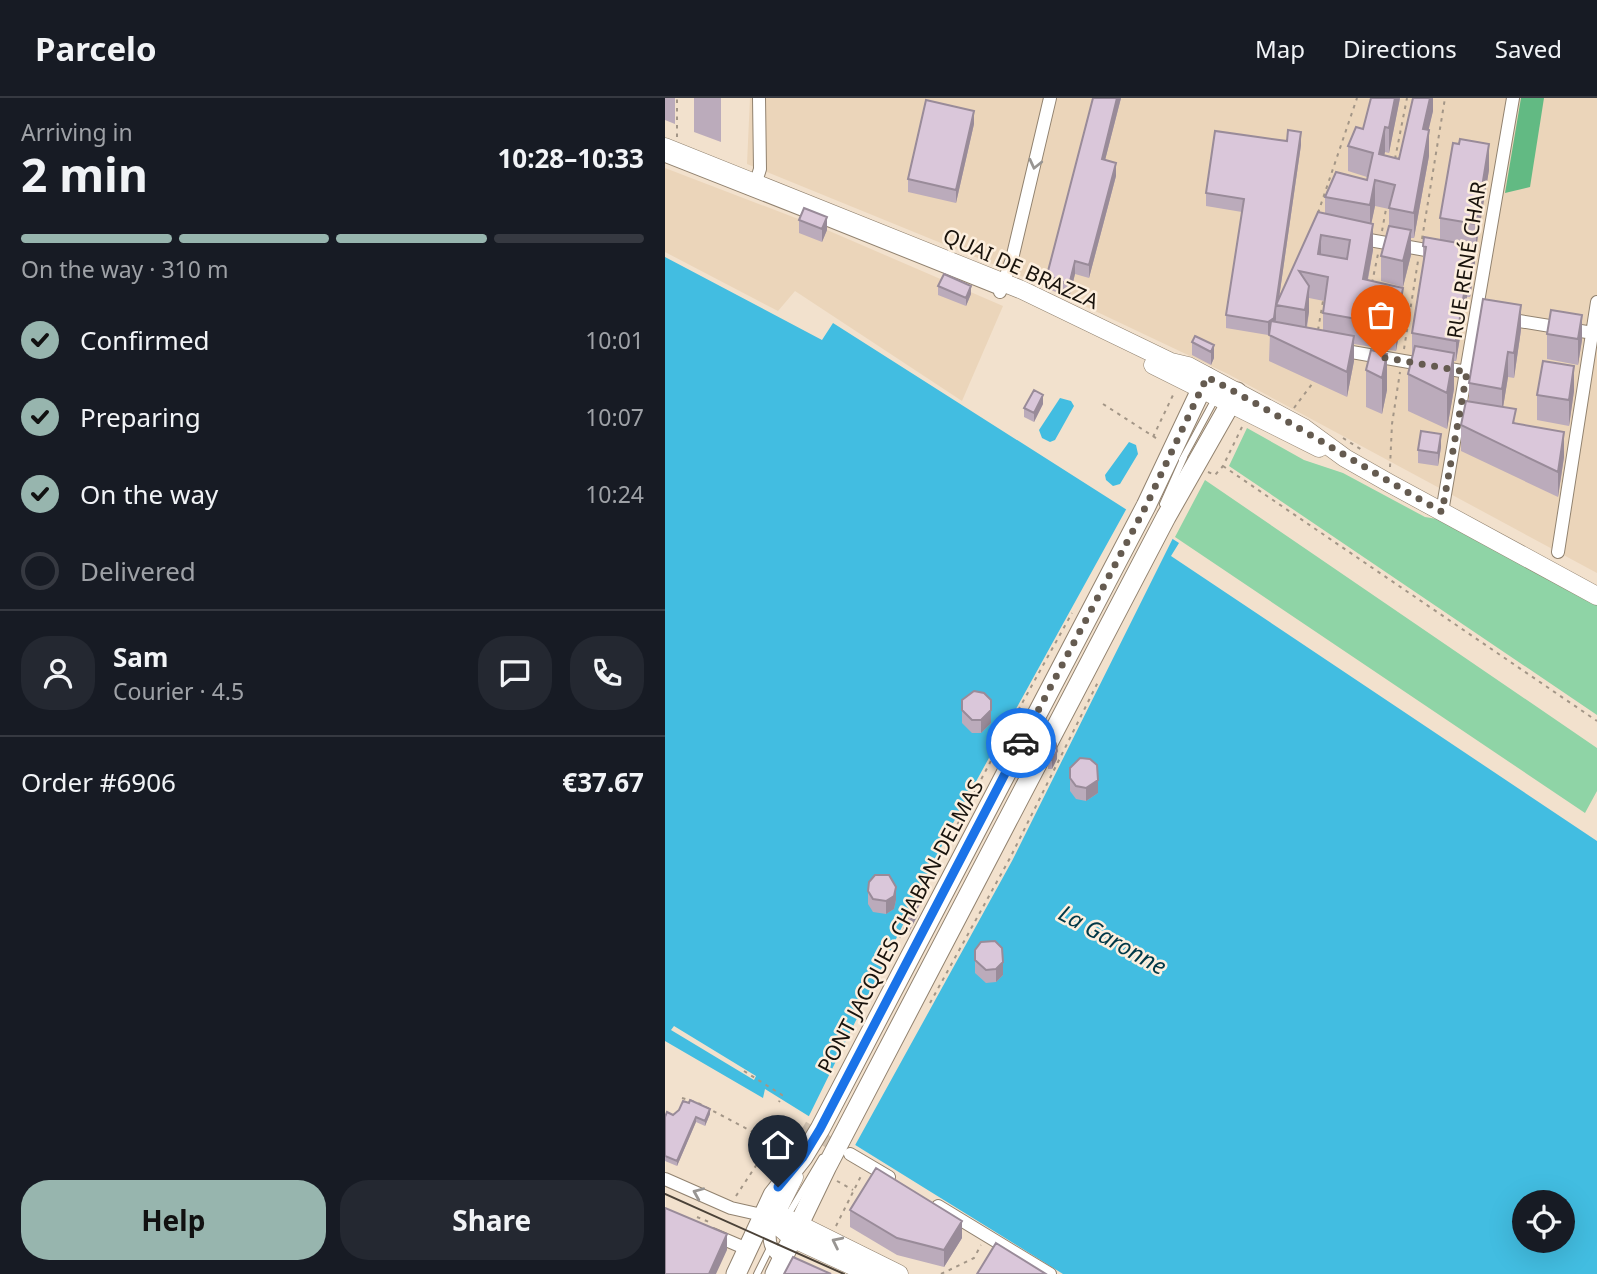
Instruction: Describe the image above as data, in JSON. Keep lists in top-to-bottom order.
{
  "streets": {
    "main road": ["QUAI DE BRAZZA"],
    "street": ["RUE RENÉ CHAR"]
  },
  "crossings": [
    ["RUE RENÉ CHAR", "QUAI DE BRAZZA"]
  ],
  "water": ["La Garonne"],
  "page": {
    "header": "Parcelo",
    "nav": ["Map", "Directions", "Saved"],
    "heading": ["2 min", "Arriving in", "10:28–10:33"],
    "panel": [
      "Sam",
      "Courier · 4.5",
      "Order #6906",
      "€37.67"
    ],
    "bar": "On the way · 310 m",
    "list": [
      ["Confirmed", "10:01"],
      ["Preparing", "10:07"],
      ["On the way", "10:24"],
      "Delivered"
    ],
    "buttons": ["Help", "Share"]
  }
}
